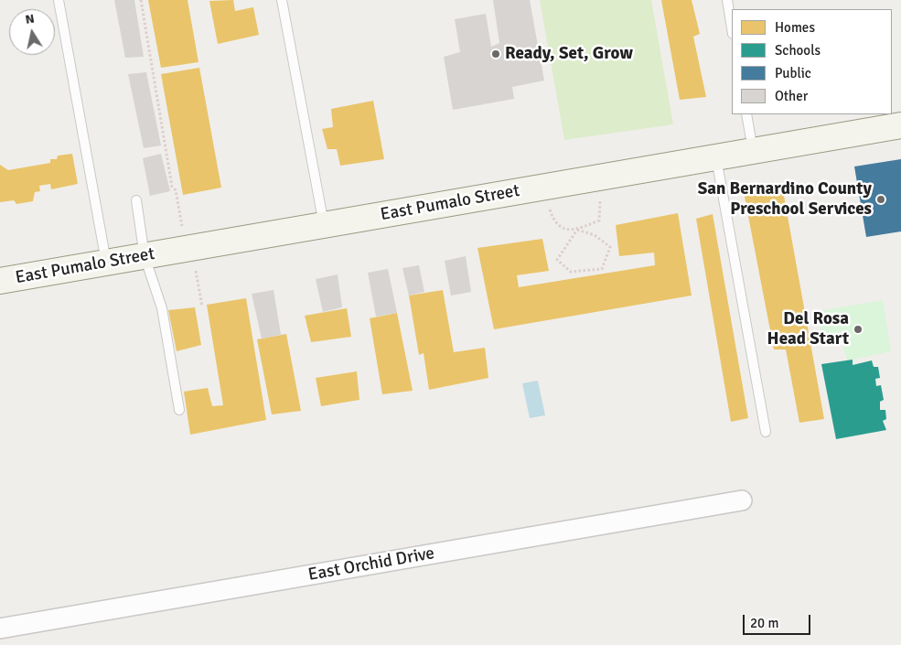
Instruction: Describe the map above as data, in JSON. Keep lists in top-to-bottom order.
{
  "streets": {
    "street": ["East Pumalo Street", "East Orchid Drive"]
  },
  "places": ["Ready, Set, Grow", "San Bernardino County Preschool Services", "Del Rosa Head Start"],
  "legend": [
    "Homes",
    "Schools",
    "Public",
    "Other"
  ],
  "scale_bar": "20 m",
  "north": "top"
}
